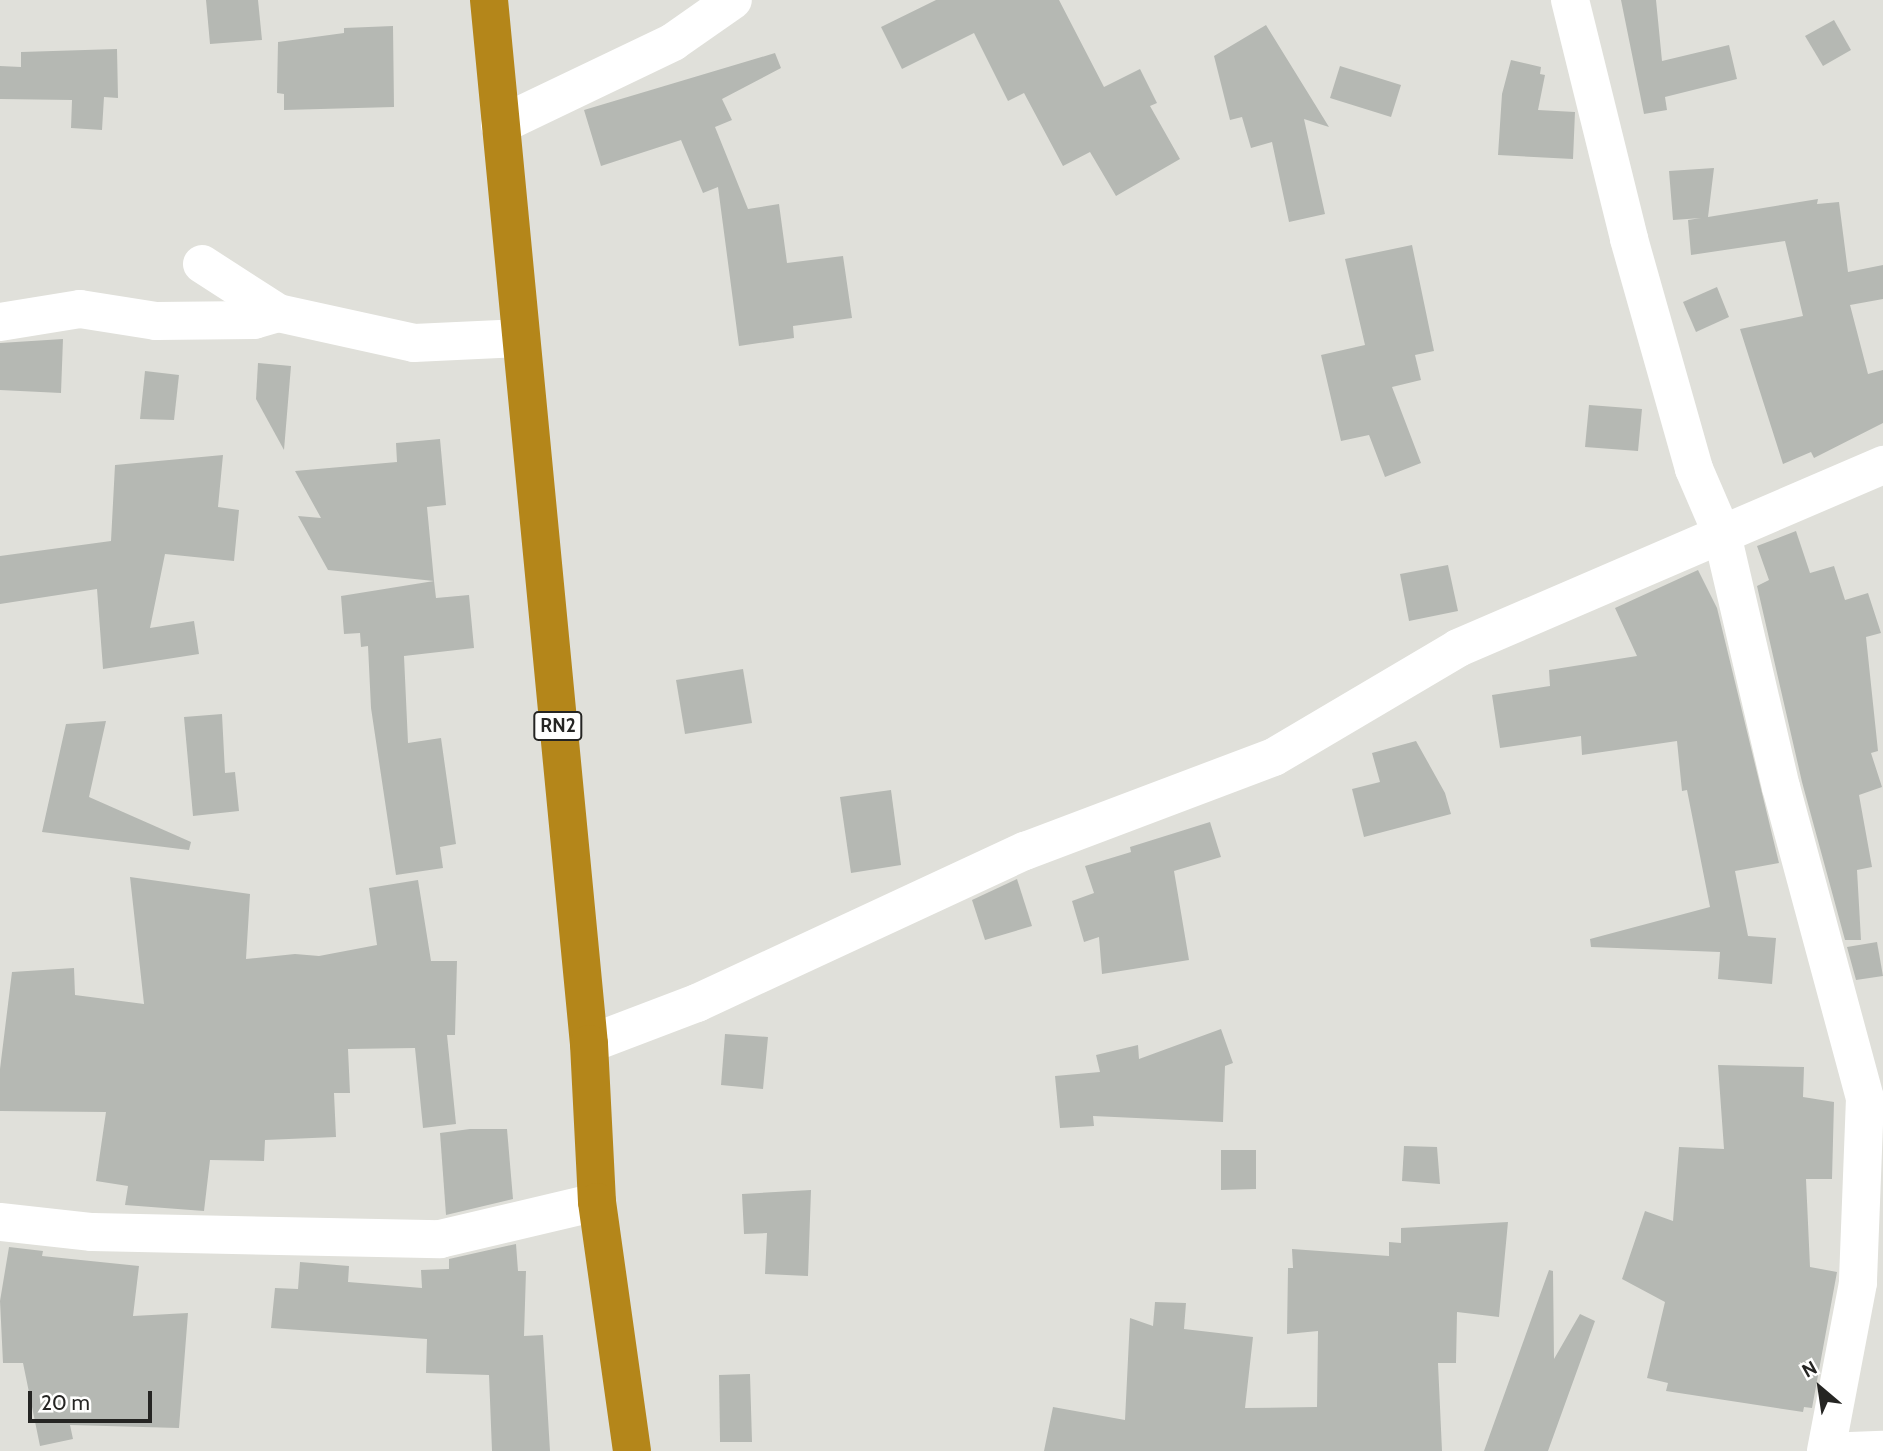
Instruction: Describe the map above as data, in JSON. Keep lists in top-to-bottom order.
{
  "streets": {
    "highway": ["RN2"]
  },
  "scale_bar": "20 m",
  "north": "top left"
}
